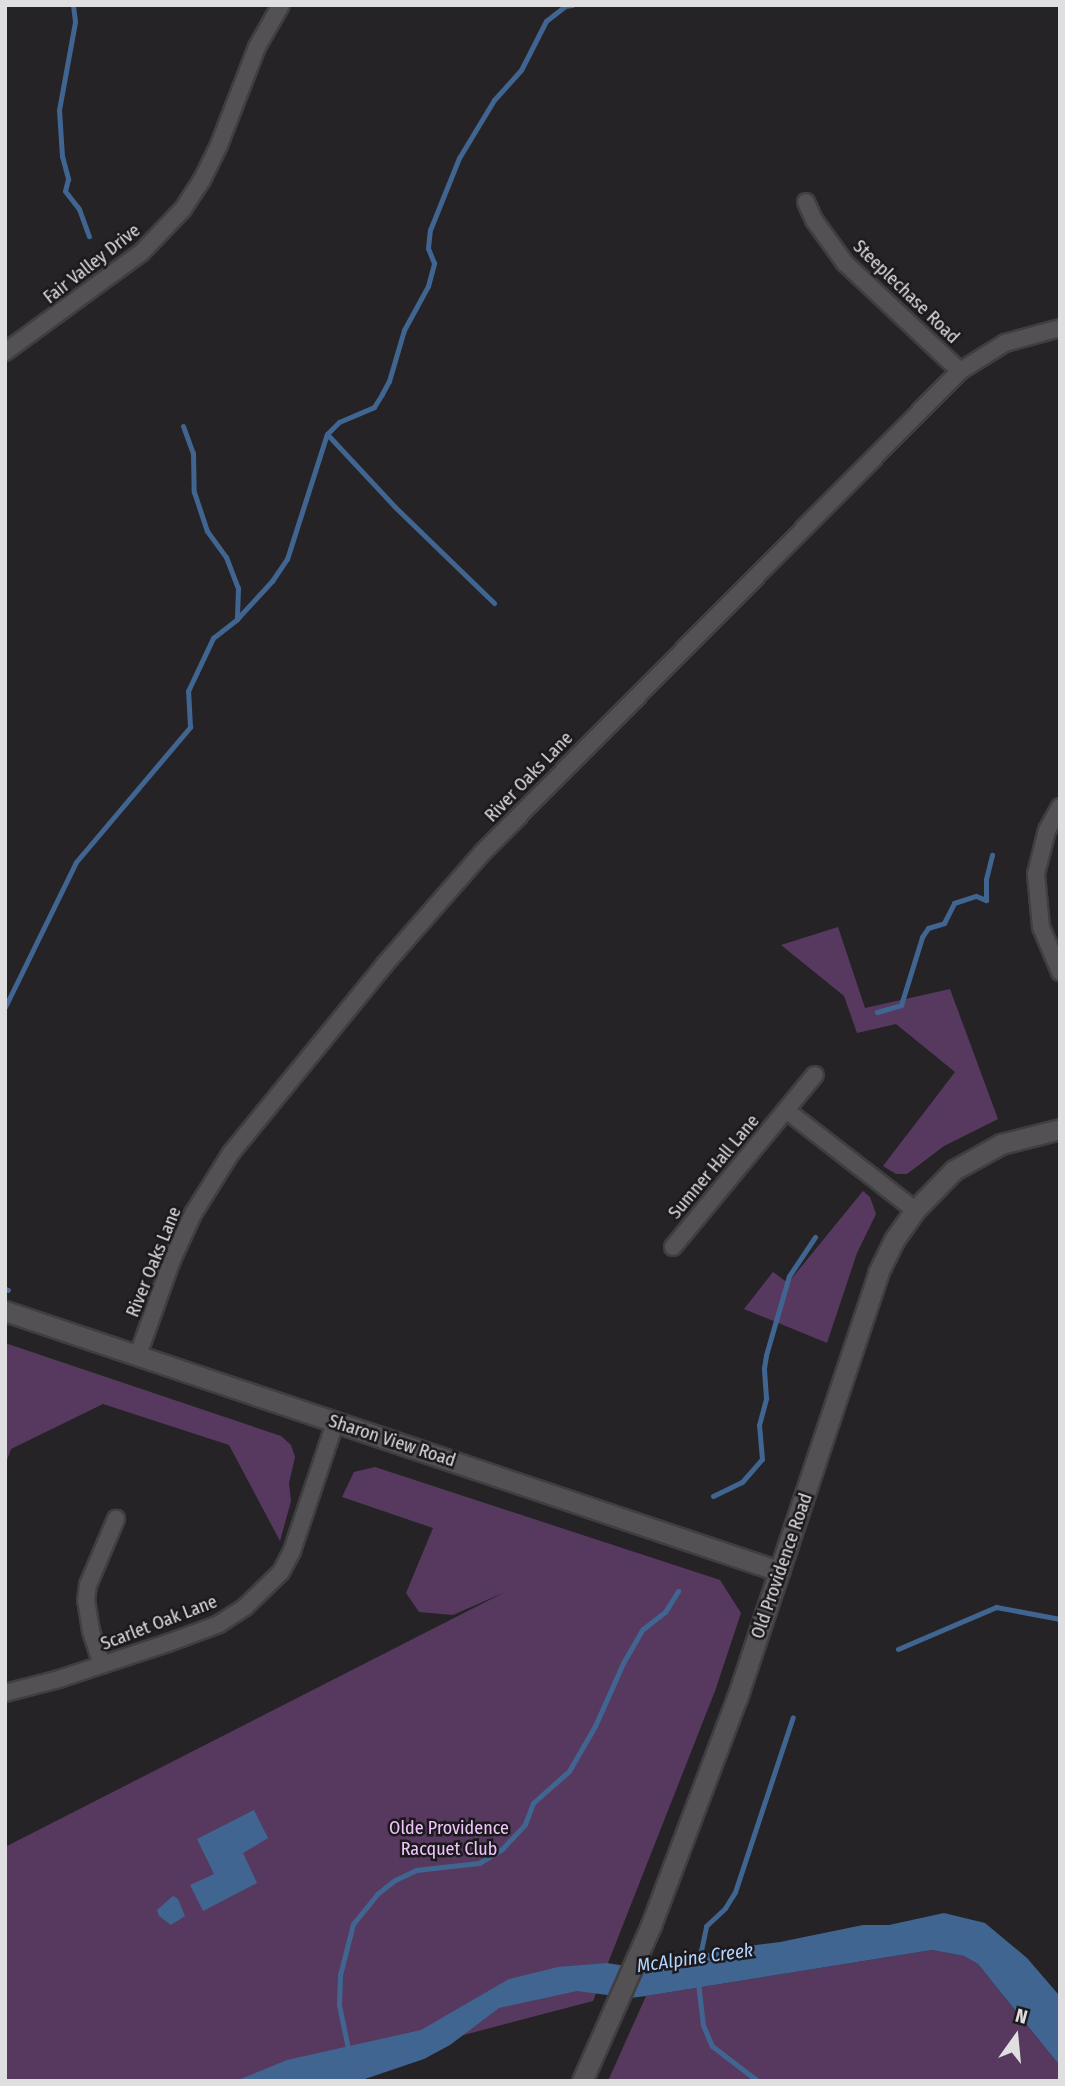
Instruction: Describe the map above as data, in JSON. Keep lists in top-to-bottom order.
{
  "streets": {
    "street": [
      "Fair Valley Drive",
      "Steeplechase Road",
      "River Oaks Lane",
      "Sumner Hall Lane",
      "Sharon View Road",
      "Old Providence Road",
      "Scarlet Oak Lane"
    ]
  },
  "crossings": [
    ["Steeplechase Road", "River Oaks Lane"],
    ["River Oaks Lane", "Sharon View Road"],
    ["Sumner Hall Lane", "Old Providence Road"],
    ["Sharon View Road", "Old Providence Road"],
    ["Sharon View Road", "Scarlet Oak Lane"]
  ],
  "water": ["McAlpine Creek"],
  "parks": ["Olde Providence Racquet Club"],
  "north": "top"
}
